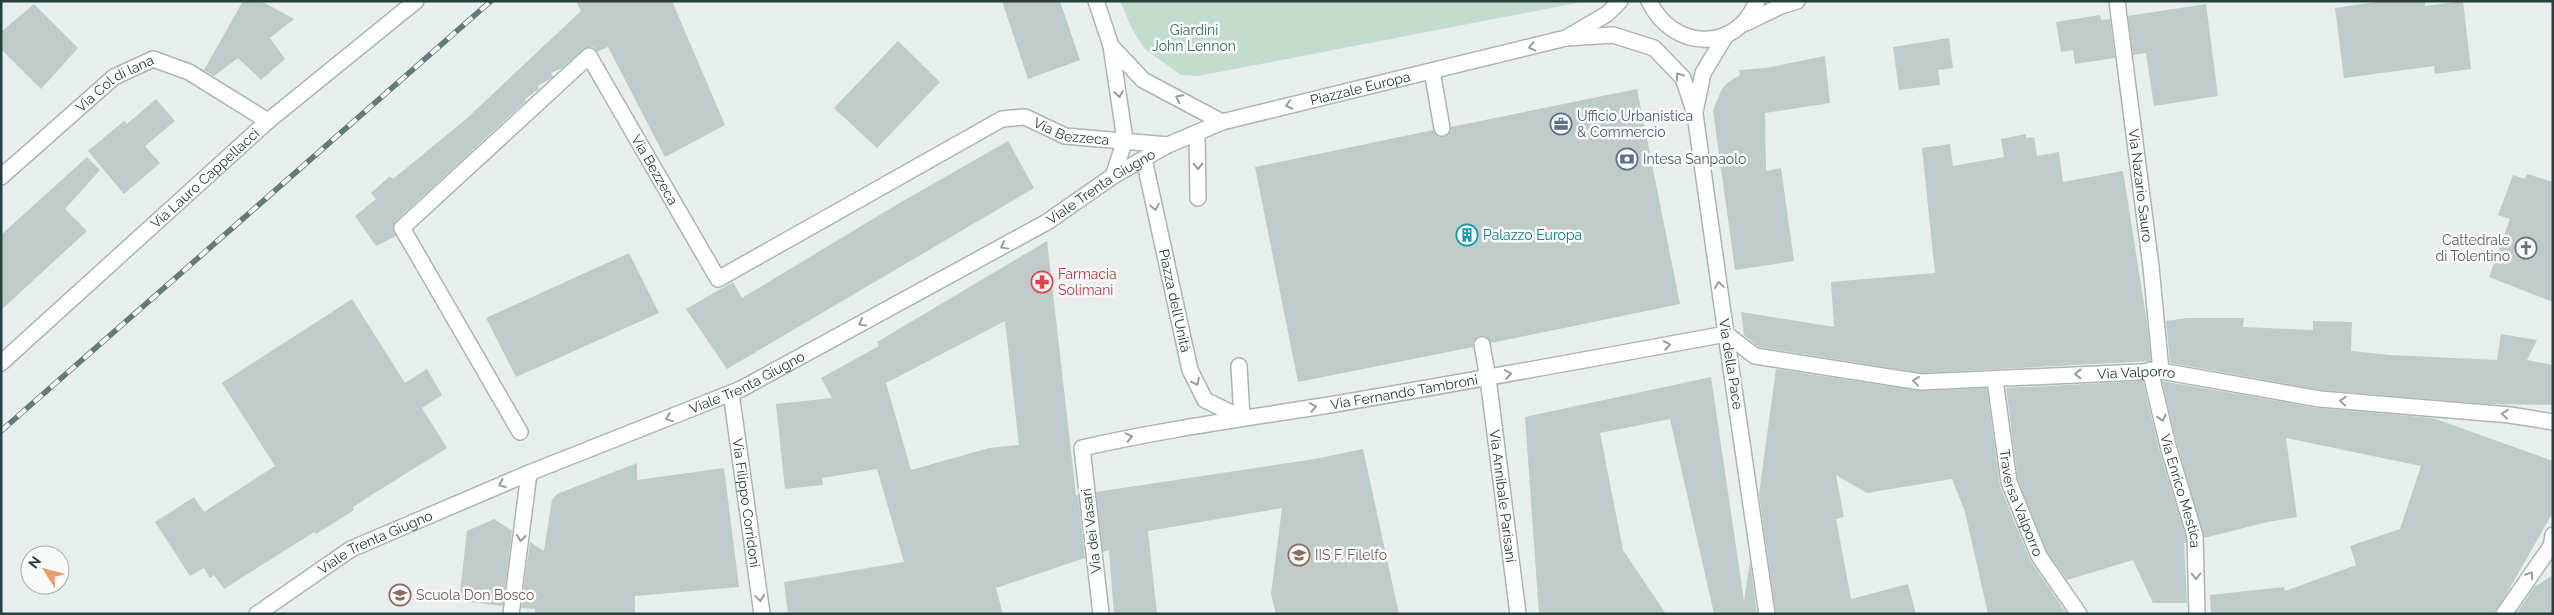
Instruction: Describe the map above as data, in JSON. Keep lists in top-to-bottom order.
{
  "streets": {
    "street": [
      "Via Col di lana",
      "Piazzale Europa",
      "Via Bezzeca",
      "Via Lauro Cappellacci",
      "Via Nazario Sauro",
      "Viale Trenta Giugno",
      "Piazza dell'Unità",
      "Via della Pace",
      "Via Valporro",
      "Via Fernando Tambroni",
      "Via Enrico Mestica",
      "Via Annibale Parisani",
      "Traversa Valporro",
      "Via Filippo Corridoni",
      "Via dei Vasari"
    ]
  },
  "crossings": [
    ["Via Col di lana", "Via Lauro Cappellacci"],
    ["Piazzale Europa", "Viale Trenta Giugno"],
    ["Piazzale Europa", "Via della Pace"],
    ["Via Bezzeca", "Viale Trenta Giugno"],
    ["Via Nazario Sauro", "Via Valporro"],
    ["Via Nazario Sauro", "Via Enrico Mestica"],
    ["Viale Trenta Giugno", "Piazza dell'Unità"],
    ["Viale Trenta Giugno", "Via Filippo Corridoni"],
    ["Piazza dell'Unità", "Via Fernando Tambroni"],
    ["Via della Pace", "Via Valporro"],
    ["Via della Pace", "Via Fernando Tambroni"],
    ["Via Valporro", "Via Fernando Tambroni"],
    ["Via Valporro", "Via Enrico Mestica"],
    ["Via Valporro", "Traversa Valporro"],
    ["Via Fernando Tambroni", "Via Annibale Parisani"],
    ["Via Fernando Tambroni", "Via dei Vasari"]
  ],
  "one_way": [
    "Piazzale Europa",
    "Viale Trenta Giugno",
    "Via della Pace",
    "Via Valporro",
    "Via Fernando Tambroni",
    "Via Enrico Mestica",
    "Via Filippo Corridoni"
  ],
  "parks": ["Giardini John Lennon"],
  "places": {
    "office": ["Ufficio Urbanistica & Commercio"],
    "bank": ["Intesa Sanpaolo"],
    "building": ["Palazzo Europa"],
    "church": ["Cattedrale di Tolentino"],
    "pharmacy": ["Farmacia Solimani"],
    "school or university": ["IIS F. Filelfo", "Scuola Don Bosco"]
  },
  "north": "top left"
}
